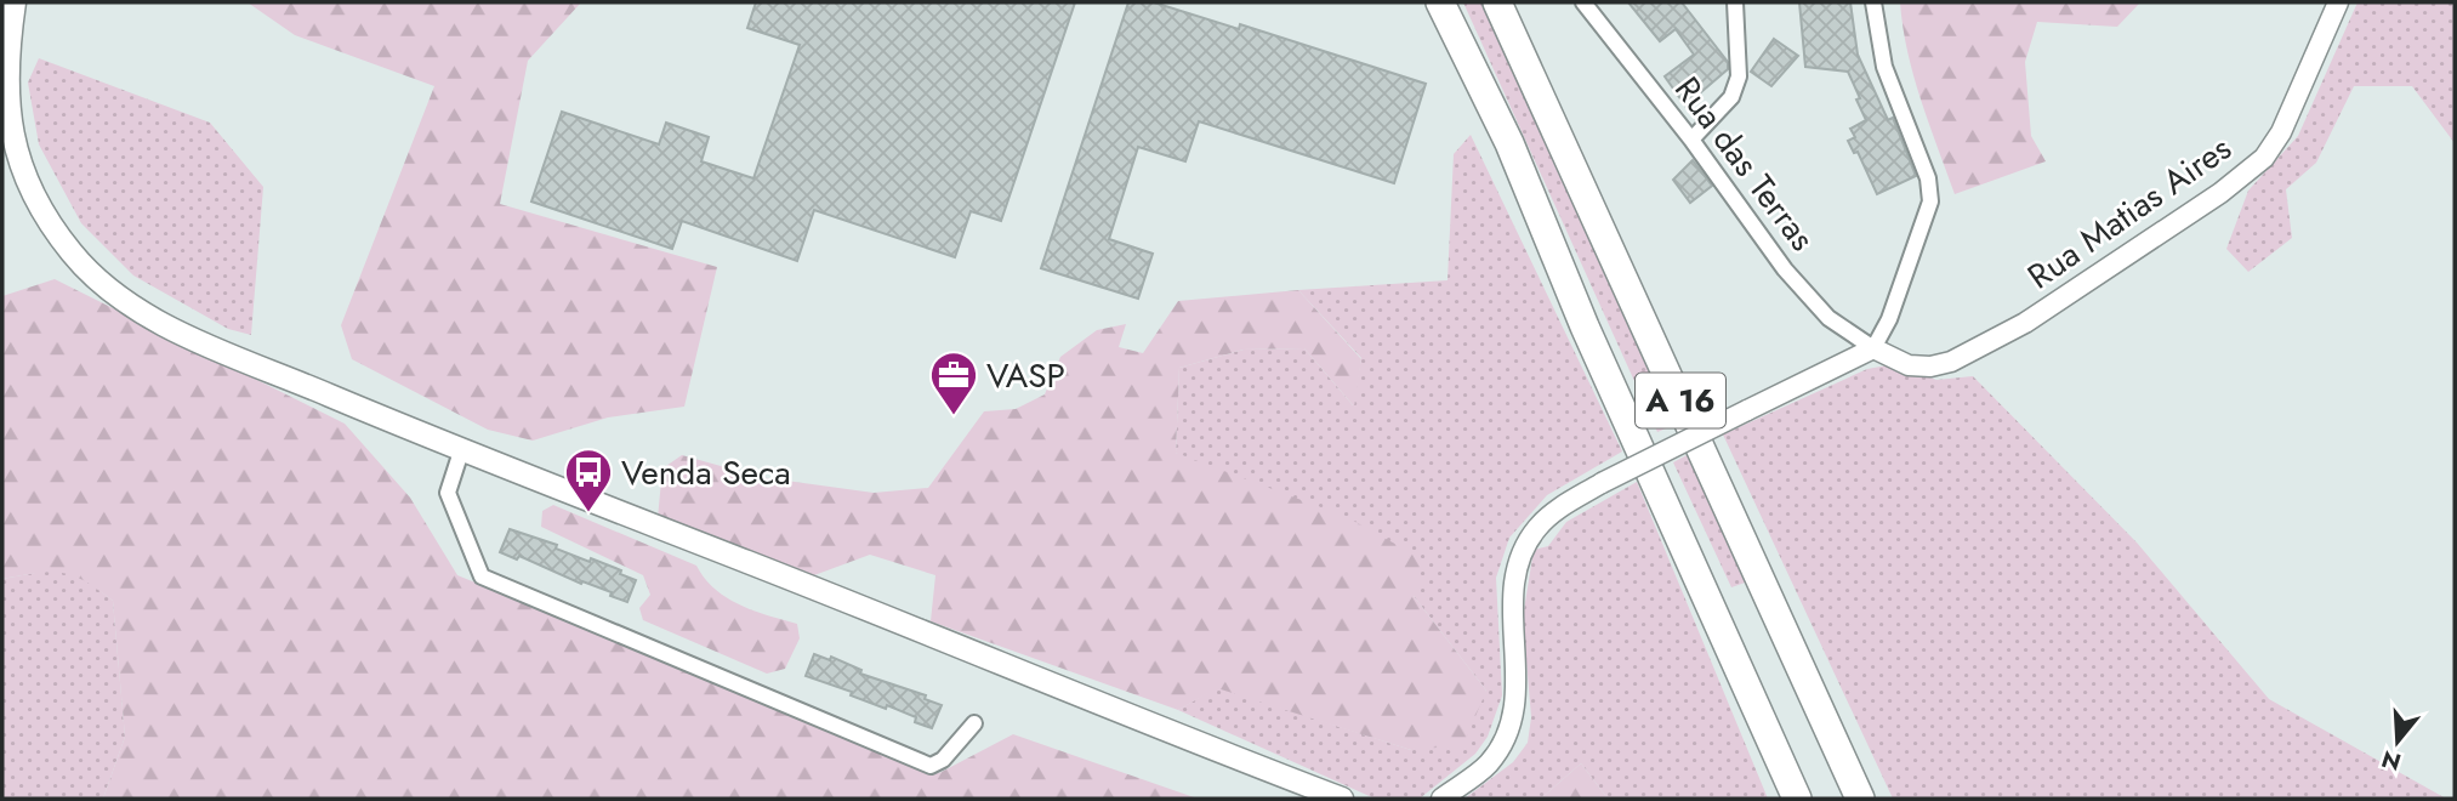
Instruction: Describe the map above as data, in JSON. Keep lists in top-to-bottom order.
{
  "streets": {
    "highway": ["A 16"],
    "street": ["Rua das Terras", "Rua Matias Aires"]
  },
  "crossings": [
    ["Rua das Terras", "Rua Matias Aires"]
  ],
  "places": {
    "office": ["VASP"],
    "bus stop": ["Venda Seca"]
  },
  "north": "bottom"
}
